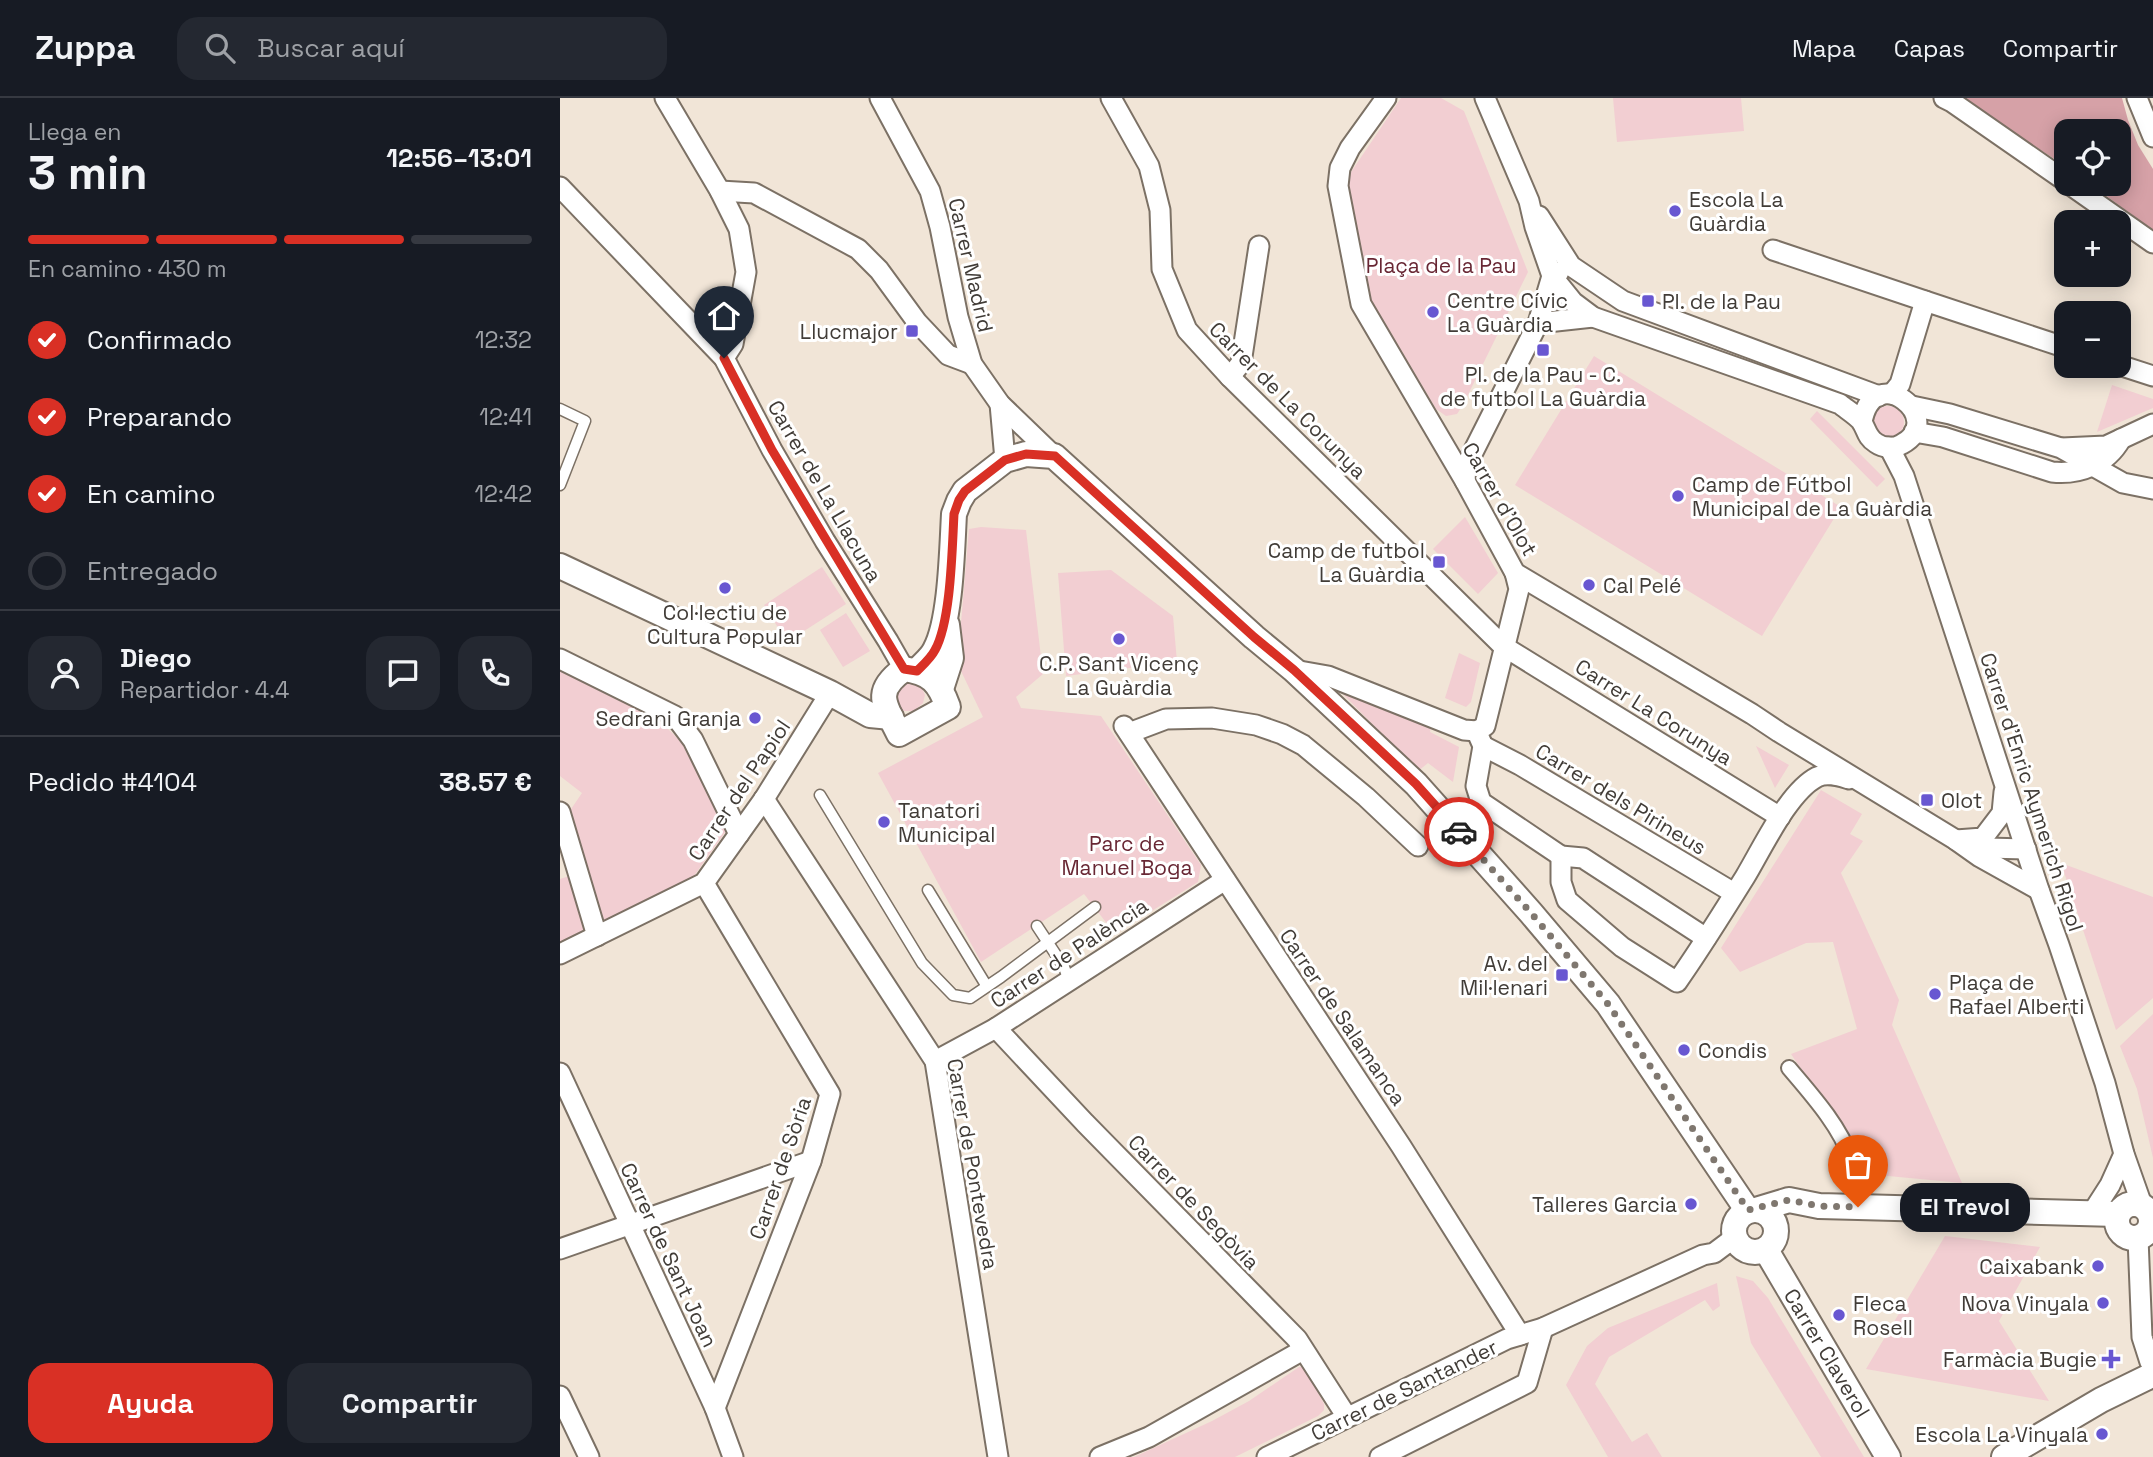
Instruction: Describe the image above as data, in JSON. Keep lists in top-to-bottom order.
{
  "streets": {
    "street": [
      "Carrer Madrid",
      "Carrer de La Corunya",
      "Carrer de La Llacuna",
      "Carrer d'Olot",
      "Carrer La Corunya",
      "Carrer del Papiol",
      "Carrer d'Enric Aymerich Rigol",
      "Carrer dels Pirineus",
      "Carrer de Palència",
      "Carrer de Salamanca",
      "Carrer de Pontevedra",
      "Carrer de Sòria",
      "Carrer de Segòvia",
      "Carrer de Sant Joan",
      "Carrer Claverol",
      "Carrer de Santander"
    ]
  },
  "crossings": [
    ["Carrer de La Corunya", "Carrer La Corunya"],
    ["Carrer d'Olot", "Carrer d'Enric Aymerich Rigol"],
    ["Carrer del Papiol", "Carrer de Pontevedra"],
    ["Carrer del Papiol", "Carrer de Sòria"],
    ["Carrer de Palència", "Carrer de Salamanca"],
    ["Carrer de Palència", "Carrer de Pontevedra"],
    ["Carrer de Palència", "Carrer de Segòvia"],
    ["Carrer de Salamanca", "Carrer de Santander"],
    ["Carrer de Sòria", "Carrer de Sant Joan"],
    ["Carrer de Segòvia", "Carrer de Santander"],
    ["Carrer Claverol", "Carrer de Santander"]
  ],
  "parks": ["Plaça de la Pau", "Parc de Manuel Boga"],
  "places": {
    "other": [
      "Escola La Guàrdia",
      "Centre Cívic La Guàrdia",
      "Camp de Fútbol Municipal de La Guàrdia",
      "Cal Pelé",
      "Col·lectiu de Cultura Popular",
      "C.P. Sant Vicenç La Guàrdia",
      "Sedrani Granja",
      "Tanatori Municipal",
      "Plaça de Rafael Alberti",
      "Condis",
      "Talleres Garcia",
      "El Trevol",
      "Caixabank",
      "Nova Vinyala",
      "Fleca Rosell",
      "Escola La Vinyala"
    ],
    "transit": [
      "Pl. de la Pau",
      "Llucmajor",
      "Pl. de la Pau - C. de futbol La Guàrdia",
      "Camp de futbol La Guàrdia",
      "Olot",
      "Av. del Mil·lenari"
    ],
    "health": ["Farmàcia Bugie"]
  },
  "page": {
    "header": "Zuppa",
    "search": "Buscar aquí",
    "nav": ["Mapa", "Capas", "Compartir"],
    "heading": ["3 min", "Llega en", "12:56–13:01"],
    "panel": [
      "Diego",
      "Repartidor · 4.4",
      "Pedido #4104",
      "38.57 €"
    ],
    "map_buttons": ["+", "−"],
    "bar": "En camino · 430 m",
    "list": [
      ["Confirmado", "12:32"],
      ["Preparando", "12:41"],
      ["En camino", "12:42"],
      "Entregado"
    ],
    "bubble": "El Trevol",
    "buttons": ["Ayuda", "Compartir"]
  }
}
